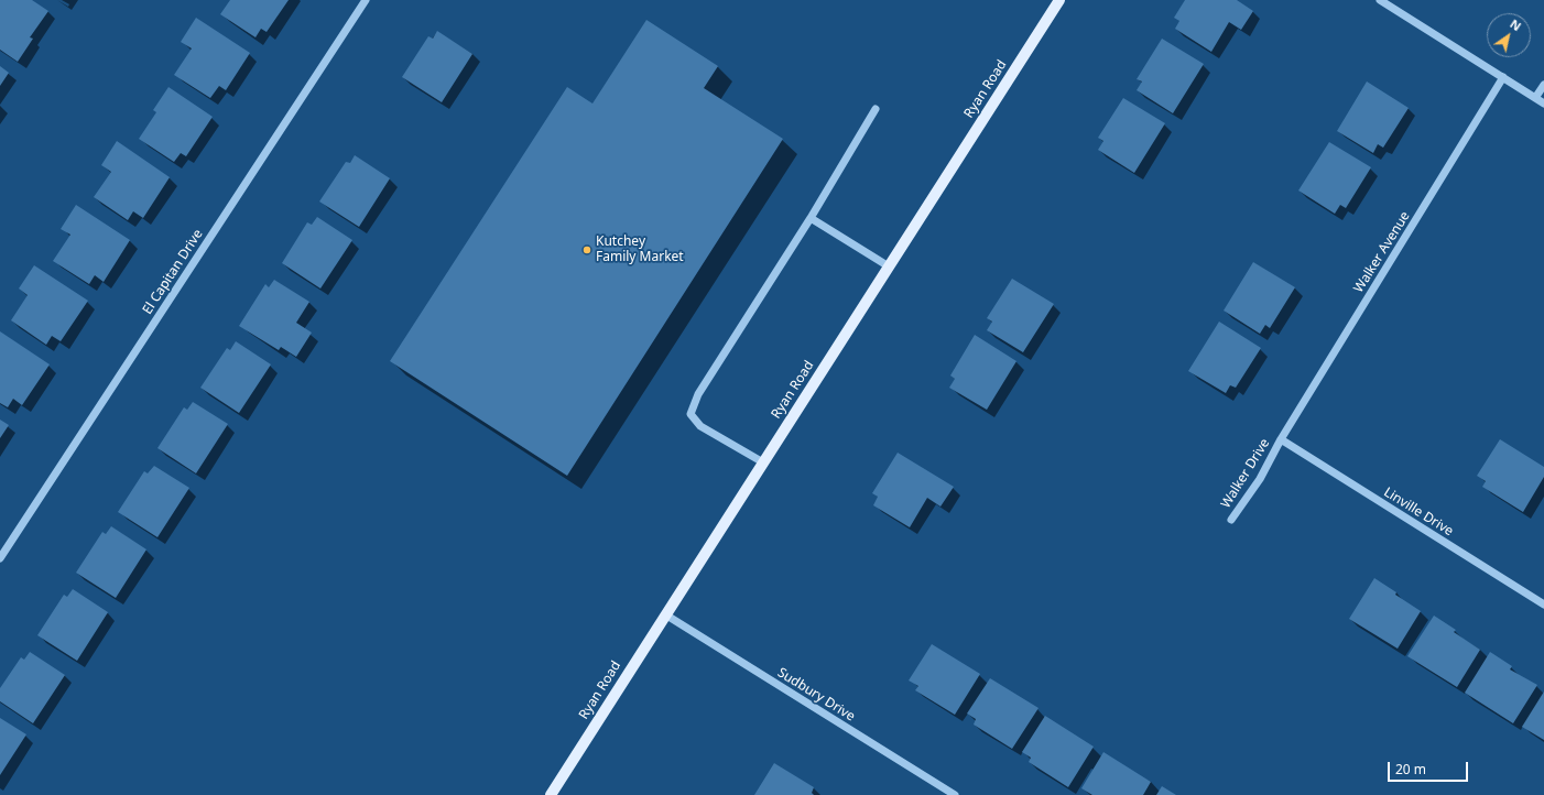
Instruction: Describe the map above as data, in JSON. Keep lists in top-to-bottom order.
{
  "streets": {
    "main road": ["Ryan Road"],
    "street": [
      "Walker Avenue",
      "El Capitan Drive",
      "Walker Drive",
      "Linville Drive",
      "Sudbury Drive"
    ]
  },
  "crossings": [
    ["Ryan Road", "Sudbury Drive"],
    ["Walker Avenue", "Walker Drive"],
    ["Walker Avenue", "Linville Drive"],
    ["Walker Drive", "Linville Drive"]
  ],
  "places": ["Kutchey Family Market"],
  "scale_bar": "20 m",
  "north": "top right"
}
